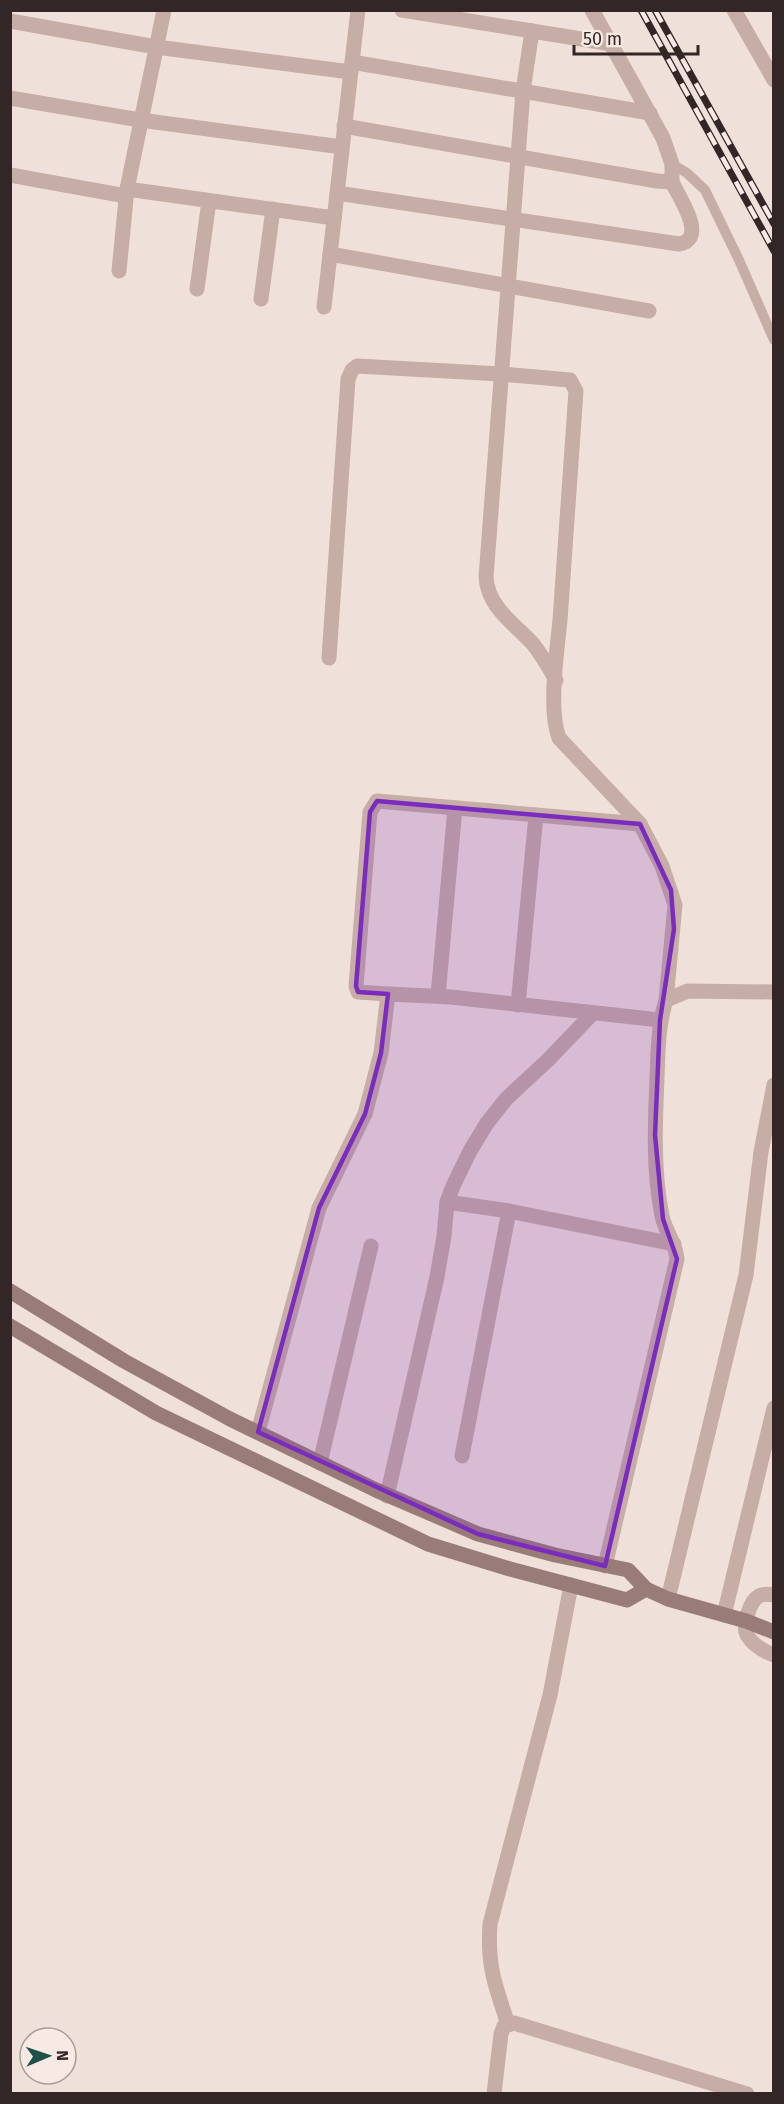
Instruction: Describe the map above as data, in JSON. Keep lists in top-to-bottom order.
{
  "scale_bar": "50 m",
  "north": "right"
}
